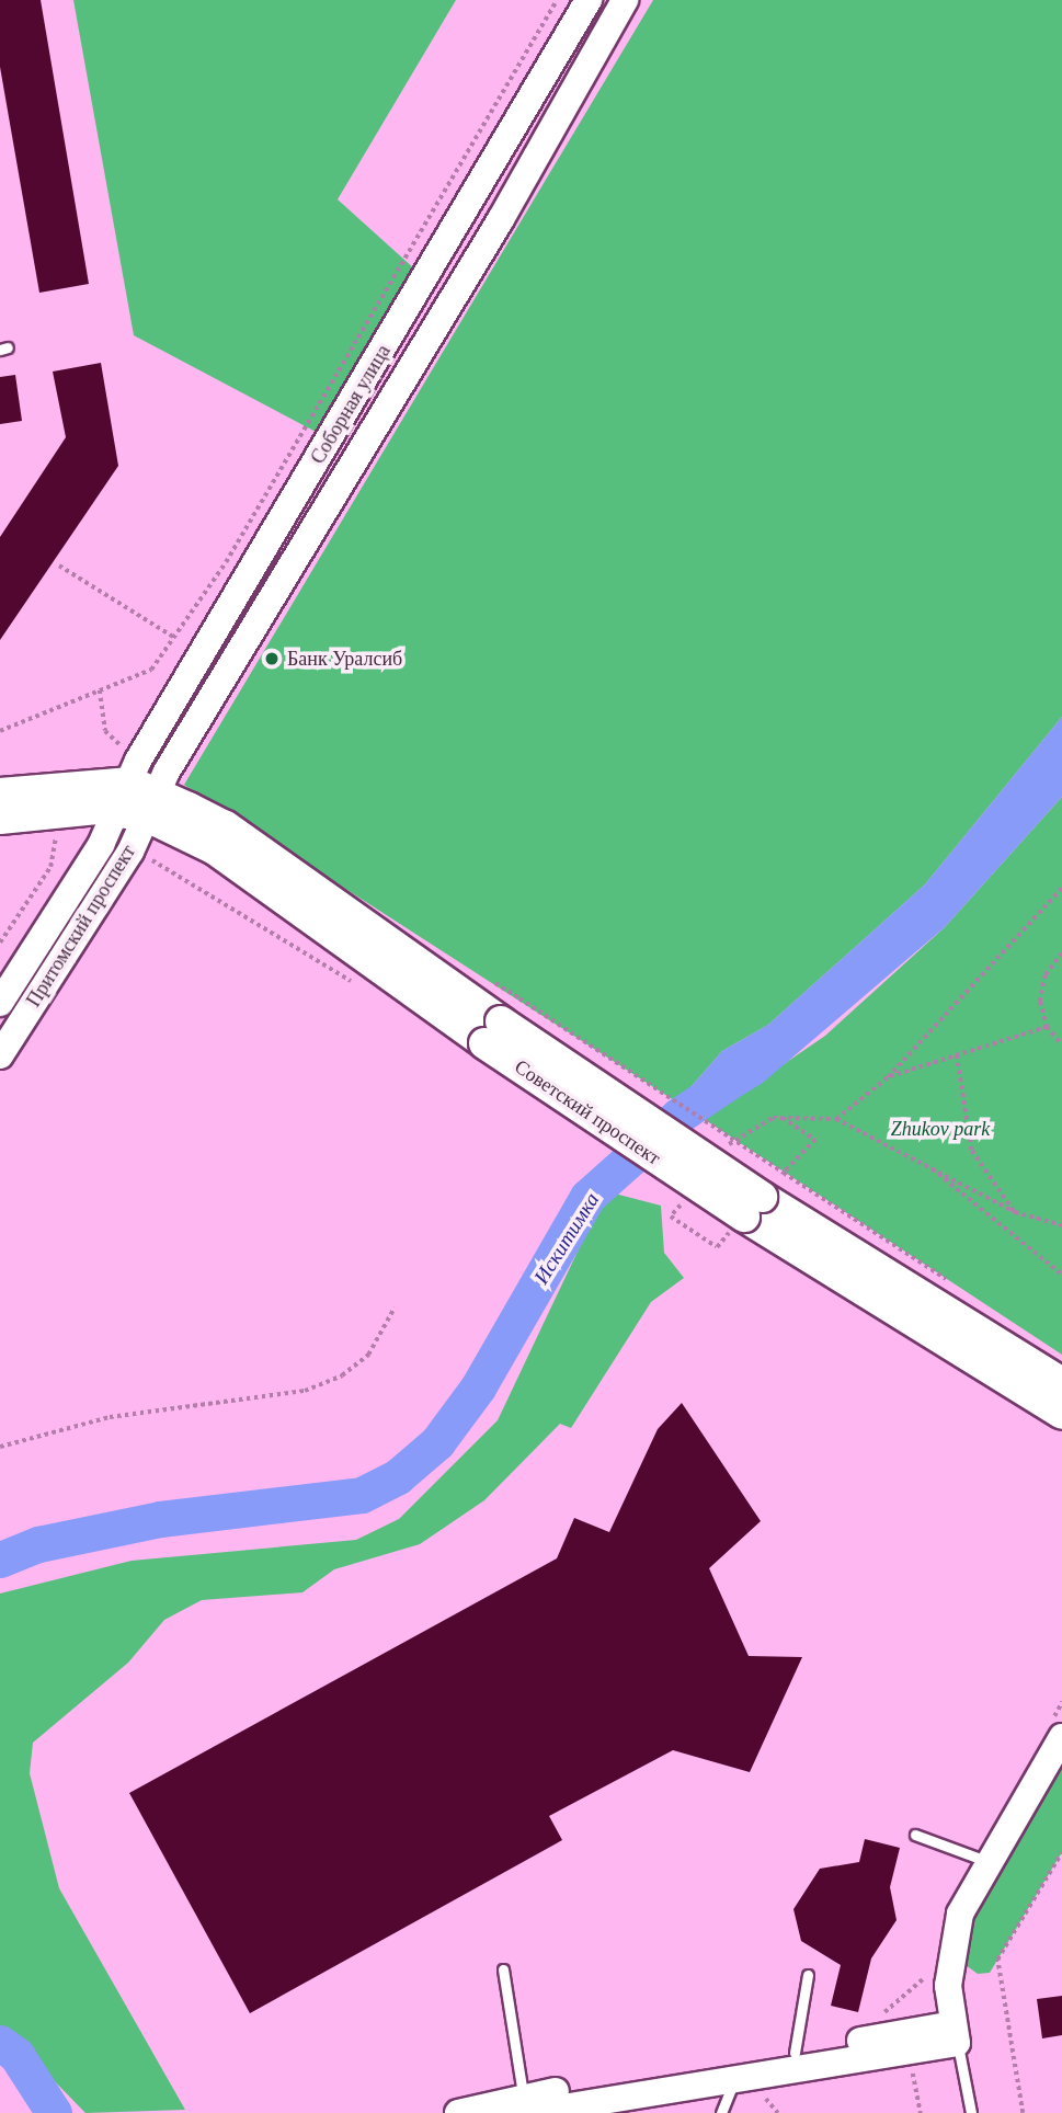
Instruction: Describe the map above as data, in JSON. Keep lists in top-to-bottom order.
{
  "streets": {
    "main road": ["Соборная улица", "Притомский проспект", "Советский проспект"]
  },
  "crossings": [
    ["Соборная улица", "Притомский проспект"],
    ["Соборная улица", "Советский проспект"],
    ["Притомский проспект", "Советский проспект"]
  ],
  "water": ["Искитимка"],
  "parks": ["Zhukov park"],
  "places": ["Банк Уралсиб"]
}
